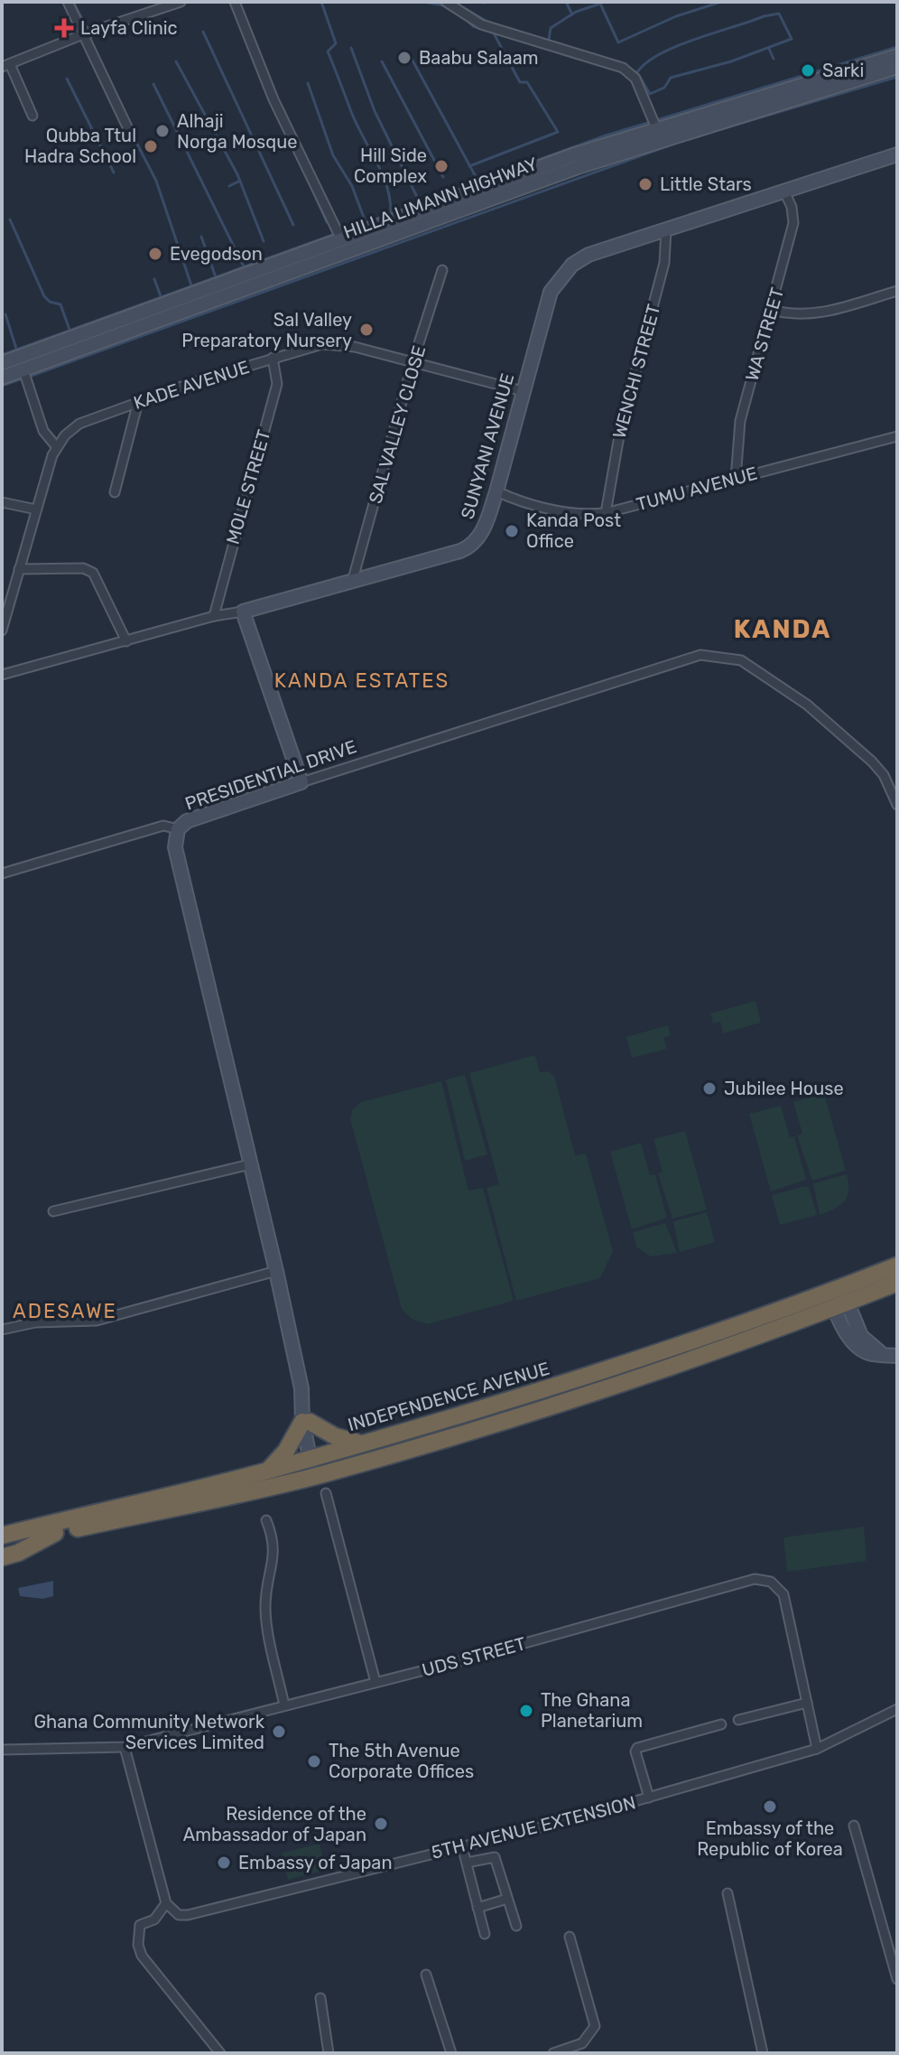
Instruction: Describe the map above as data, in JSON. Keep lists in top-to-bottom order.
{
  "streets": {
    "highway": ["INDEPENDENCE AVENUE"],
    "street": [
      "HILLA LIMANN HIGHWAY",
      "WA STREET",
      "WENCHI STREET",
      "KADE AVENUE",
      "SAL VALLEY CLOSE",
      "SUNYANI AVENUE",
      "MOLE STREET",
      "TUMU AVENUE",
      "PRESIDENTIAL DRIVE",
      "UDS STREET",
      "5TH AVENUE EXTENSION"
    ]
  },
  "crossings": [
    ["WA STREET", "SUNYANI AVENUE"],
    ["WA STREET", "TUMU AVENUE"],
    ["WENCHI STREET", "SUNYANI AVENUE"],
    ["WENCHI STREET", "TUMU AVENUE"],
    ["KADE AVENUE", "SAL VALLEY CLOSE"],
    ["KADE AVENUE", "SUNYANI AVENUE"],
    ["KADE AVENUE", "MOLE STREET"],
    ["SAL VALLEY CLOSE", "SUNYANI AVENUE"],
    ["SUNYANI AVENUE", "MOLE STREET"],
    ["SUNYANI AVENUE", "TUMU AVENUE"],
    ["PRESIDENTIAL DRIVE", "INDEPENDENCE AVENUE"],
    ["UDS STREET", "5TH AVENUE EXTENSION"]
  ],
  "districts": ["KANDA", "KANDA ESTATES", "ADESAWE"],
  "places": {
    "health": ["Layfa Clinic"],
    "other": [
      "Baabu Salaam",
      "Sarki",
      "Alhaji Norga Mosque",
      "Qubba Ttul Hadra School",
      "Hill Side Complex",
      "Little Stars",
      "Evegodson",
      "Sal Valley Preparatory Nursery",
      "Kanda Post Office",
      "Jubilee House",
      "The Ghana Planetarium",
      "Ghana Community Network Services Limited",
      "The 5th Avenue Corporate Offices",
      "Embassy of the Republic of Korea",
      "Residence of the Ambassador of Japan",
      "Embassy of Japan"
    ]
  }
}
